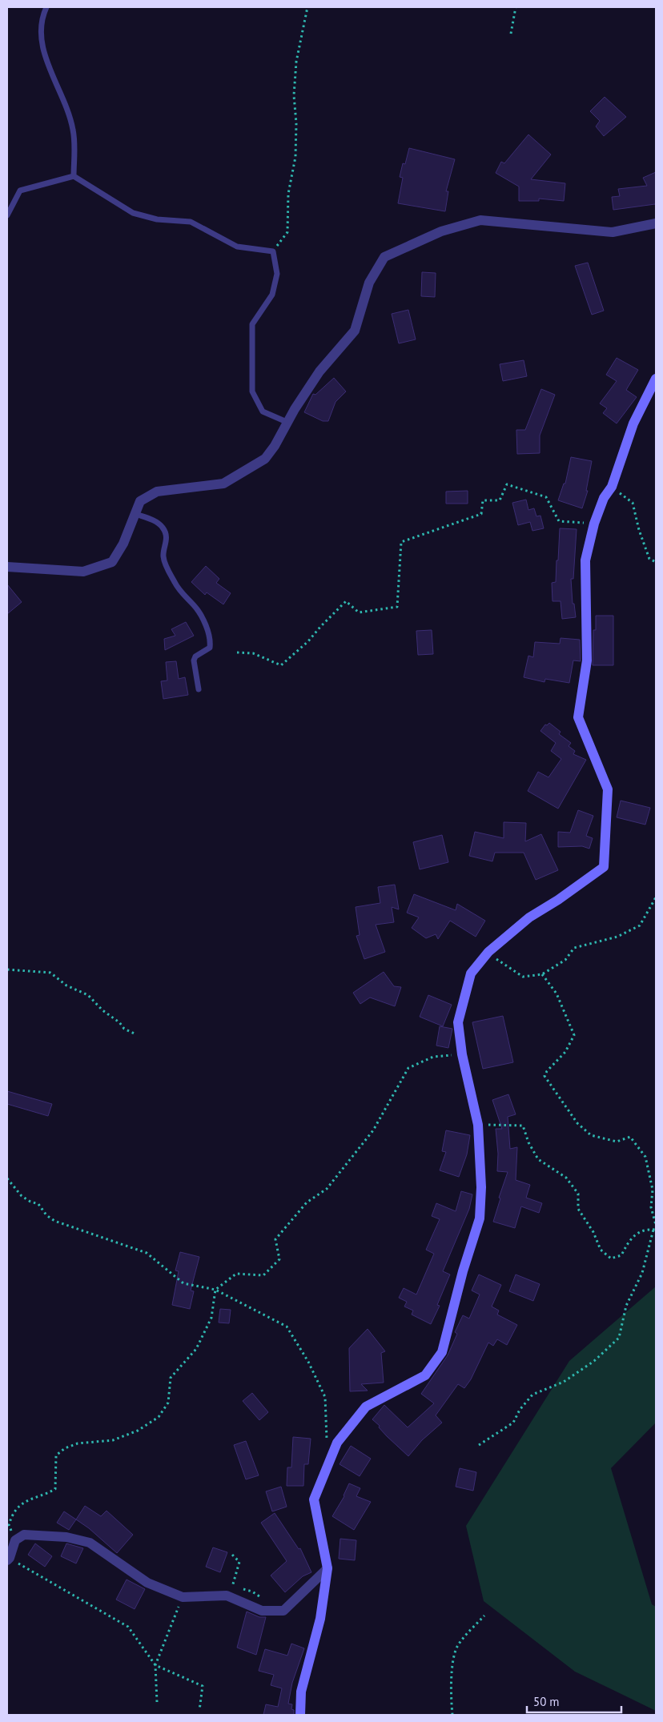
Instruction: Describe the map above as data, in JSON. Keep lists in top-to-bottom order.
{
  "scale_bar": "50 m"
}
